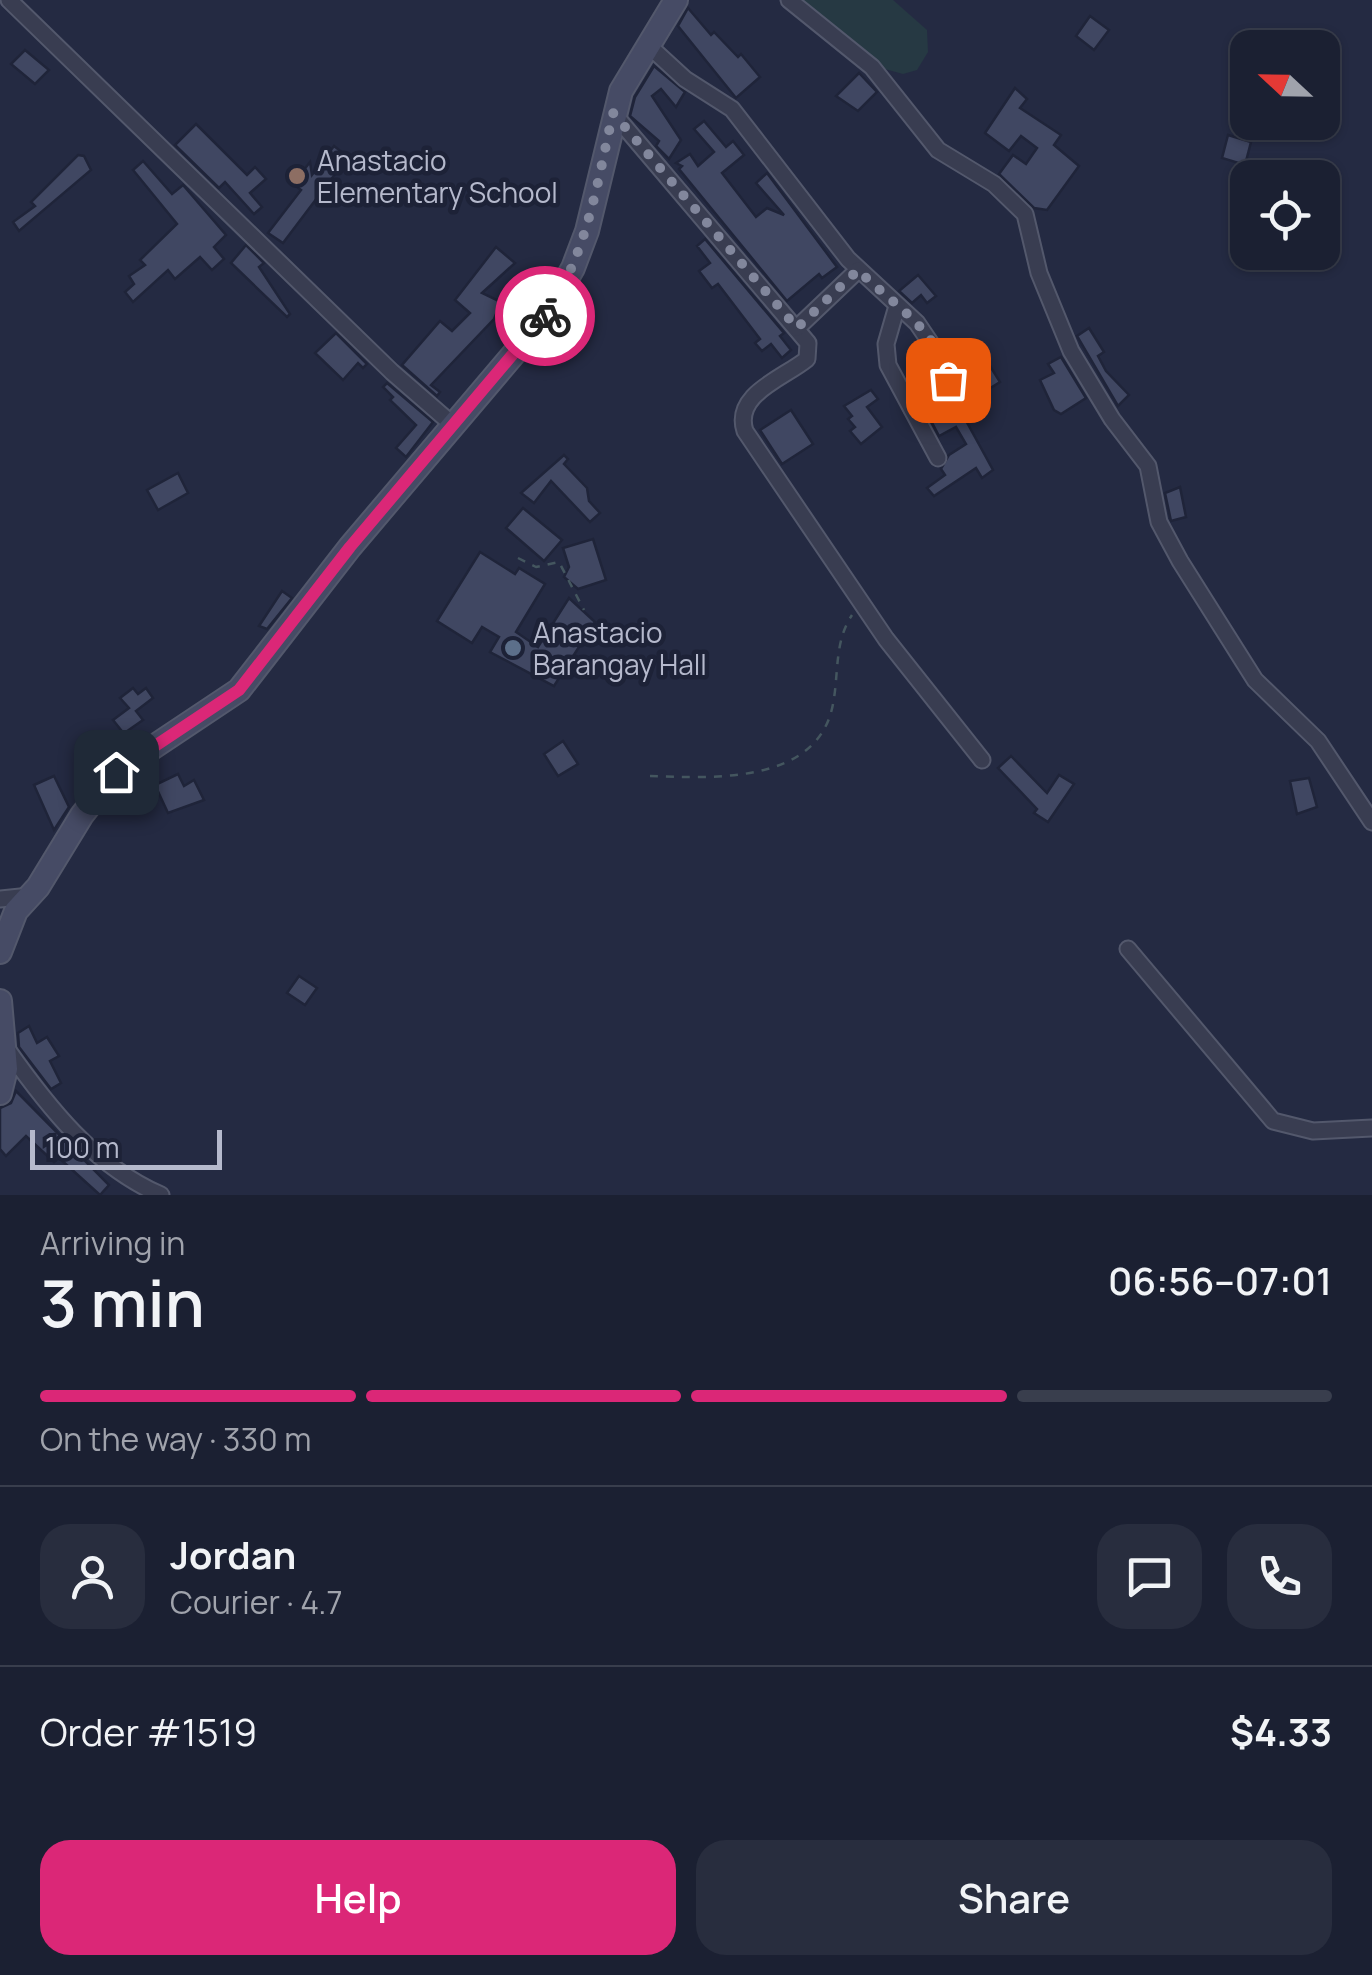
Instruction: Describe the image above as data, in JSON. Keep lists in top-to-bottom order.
{
  "places": ["Anastacio Elementary School", "Anastacio Barangay Hall"],
  "scale_bar": "100 m",
  "north": "left",
  "page": {
    "scale": "100 m",
    "heading": ["3 min", "Arriving in", "06:56–07:01"],
    "panel": [
      "Jordan",
      "Courier · 4.7",
      "Order #1519",
      "$4.33"
    ],
    "bar": "On the way · 330 m",
    "buttons": ["Help", "Share"]
  }
}
